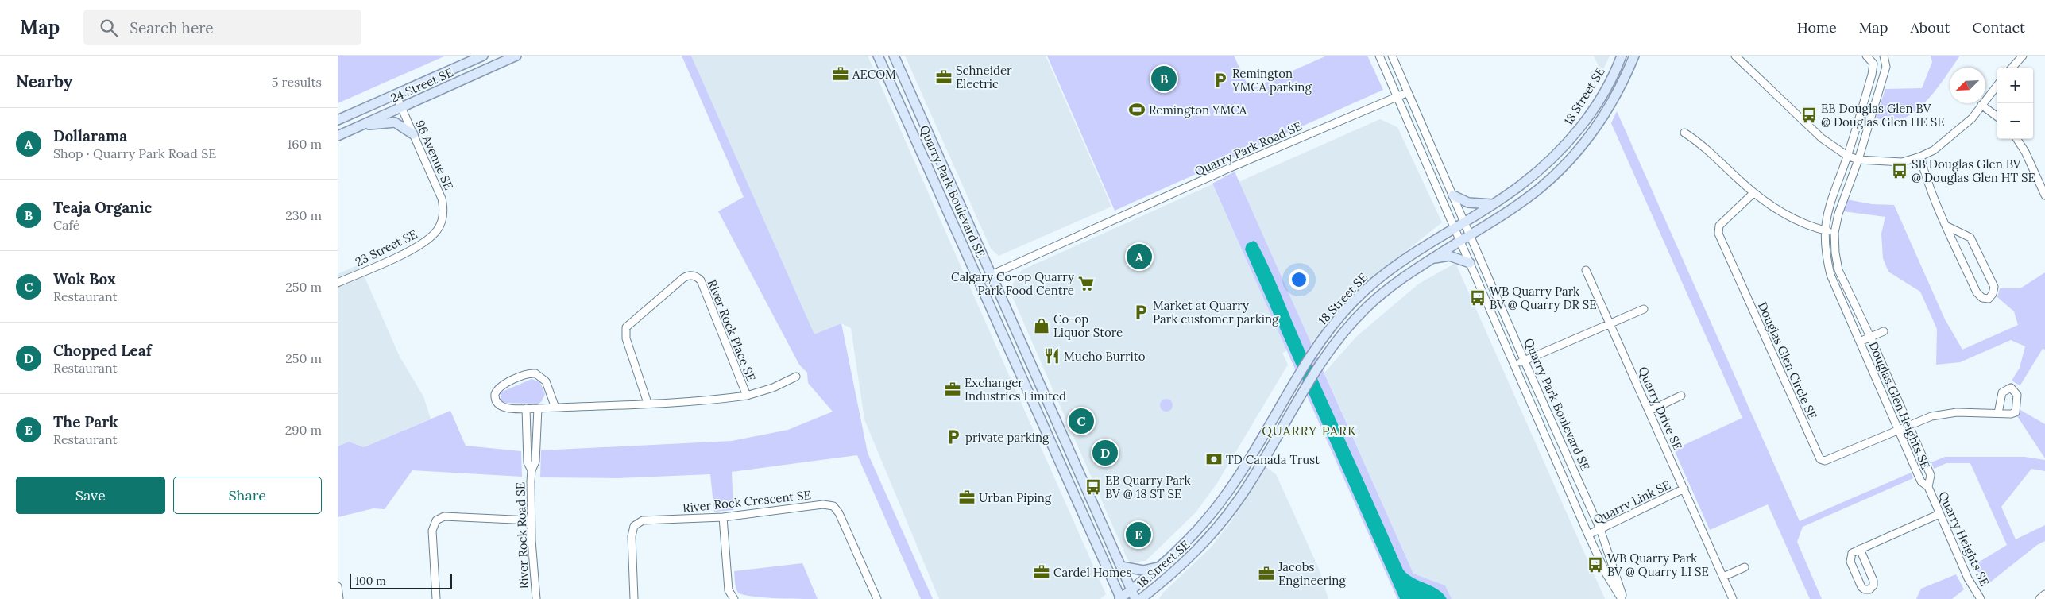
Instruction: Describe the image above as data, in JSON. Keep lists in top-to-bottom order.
{
  "streets": {
    "main road": ["24 Street SE", "18 Street SE", "Quarry Park Boulevard SE"],
    "street": [
      "Quarry Park Road SE",
      "96 Avenue SE",
      "23 Street SE",
      "River Rock Place SE",
      "Douglas Glen Circle SE",
      "Douglas Glen Heights SE",
      "Quarry Drive SE",
      "River Rock Crescent SE",
      "Quarry Link SE",
      "River Rock Road SE",
      "Quarry Heights SE"
    ]
  },
  "crossings": [
    ["24 Street SE", "96 Avenue SE"],
    ["18 Street SE", "Quarry Park Boulevard SE"],
    ["Quarry Park Road SE", "Quarry Park Boulevard SE"],
    ["96 Avenue SE", "23 Street SE"],
    ["Quarry Park Boulevard SE", "Quarry Link SE"],
    ["Douglas Glen Circle SE", "Douglas Glen Heights SE"],
    ["Douglas Glen Heights SE", "Quarry Heights SE"],
    ["Quarry Drive SE", "Quarry Link SE"]
  ],
  "districts": ["QUARRY PARK"],
  "places": {
    "office": [
      "AECOM",
      "Schneider Electric",
      "Exchanger Industries Limited",
      "Urban Piping",
      "Cardel Homes",
      "Jacobs Engineering"
    ],
    "parking": ["Remington YMCA parking", "Market at Quarry Park customer parking", "private parking"],
    "sports": ["Remington YMCA"],
    "bus stop": [
      "EB Douglas Glen BV @ Douglas Glen HE SE",
      "SB Douglas Glen BV @ Douglas Glen HT SE",
      "WB Quarry Park BV @ Quarry DR SE",
      "EB Quarry Park BV @ 18 ST SE",
      "WB Quarry Park BV @ Quarry LI SE"
    ],
    "supermarket": ["Calgary Co-op Quarry Park Food Centre"],
    "shop": ["Co-op Liquor Store"],
    "restaurant": ["Mucho Burrito"],
    "bank": ["TD Canada Trust"]
  },
  "scale_bar": "100 m",
  "north": "bottom left",
  "page": {
    "header": "Map",
    "search": "Search here",
    "nav": [
      "Home",
      "Map",
      "About",
      "Contact"
    ],
    "heading": ["Nearby", "5 results"],
    "pins": [
      "B",
      "A",
      "C",
      "D",
      "E"
    ],
    "map_buttons": ["+", "−"],
    "list": [
      {
        "mark": "A",
        "name": "Dollarama",
        "note": "Shop · Quarry Park Road SE",
        "value": "160 m"
      },
      {
        "mark": "B",
        "name": "Teaja Organic",
        "note": "Café",
        "value": "230 m"
      },
      {
        "mark": "C",
        "name": "Wok Box",
        "note": "Restaurant",
        "value": "250 m"
      },
      {
        "mark": "D",
        "name": "Chopped Leaf",
        "note": "Restaurant",
        "value": "250 m"
      },
      {
        "mark": "E",
        "name": "The Park",
        "note": "Restaurant",
        "value": "290 m"
      }
    ],
    "buttons": ["Save", "Share"],
    "scale": "100 m"
  }
}
